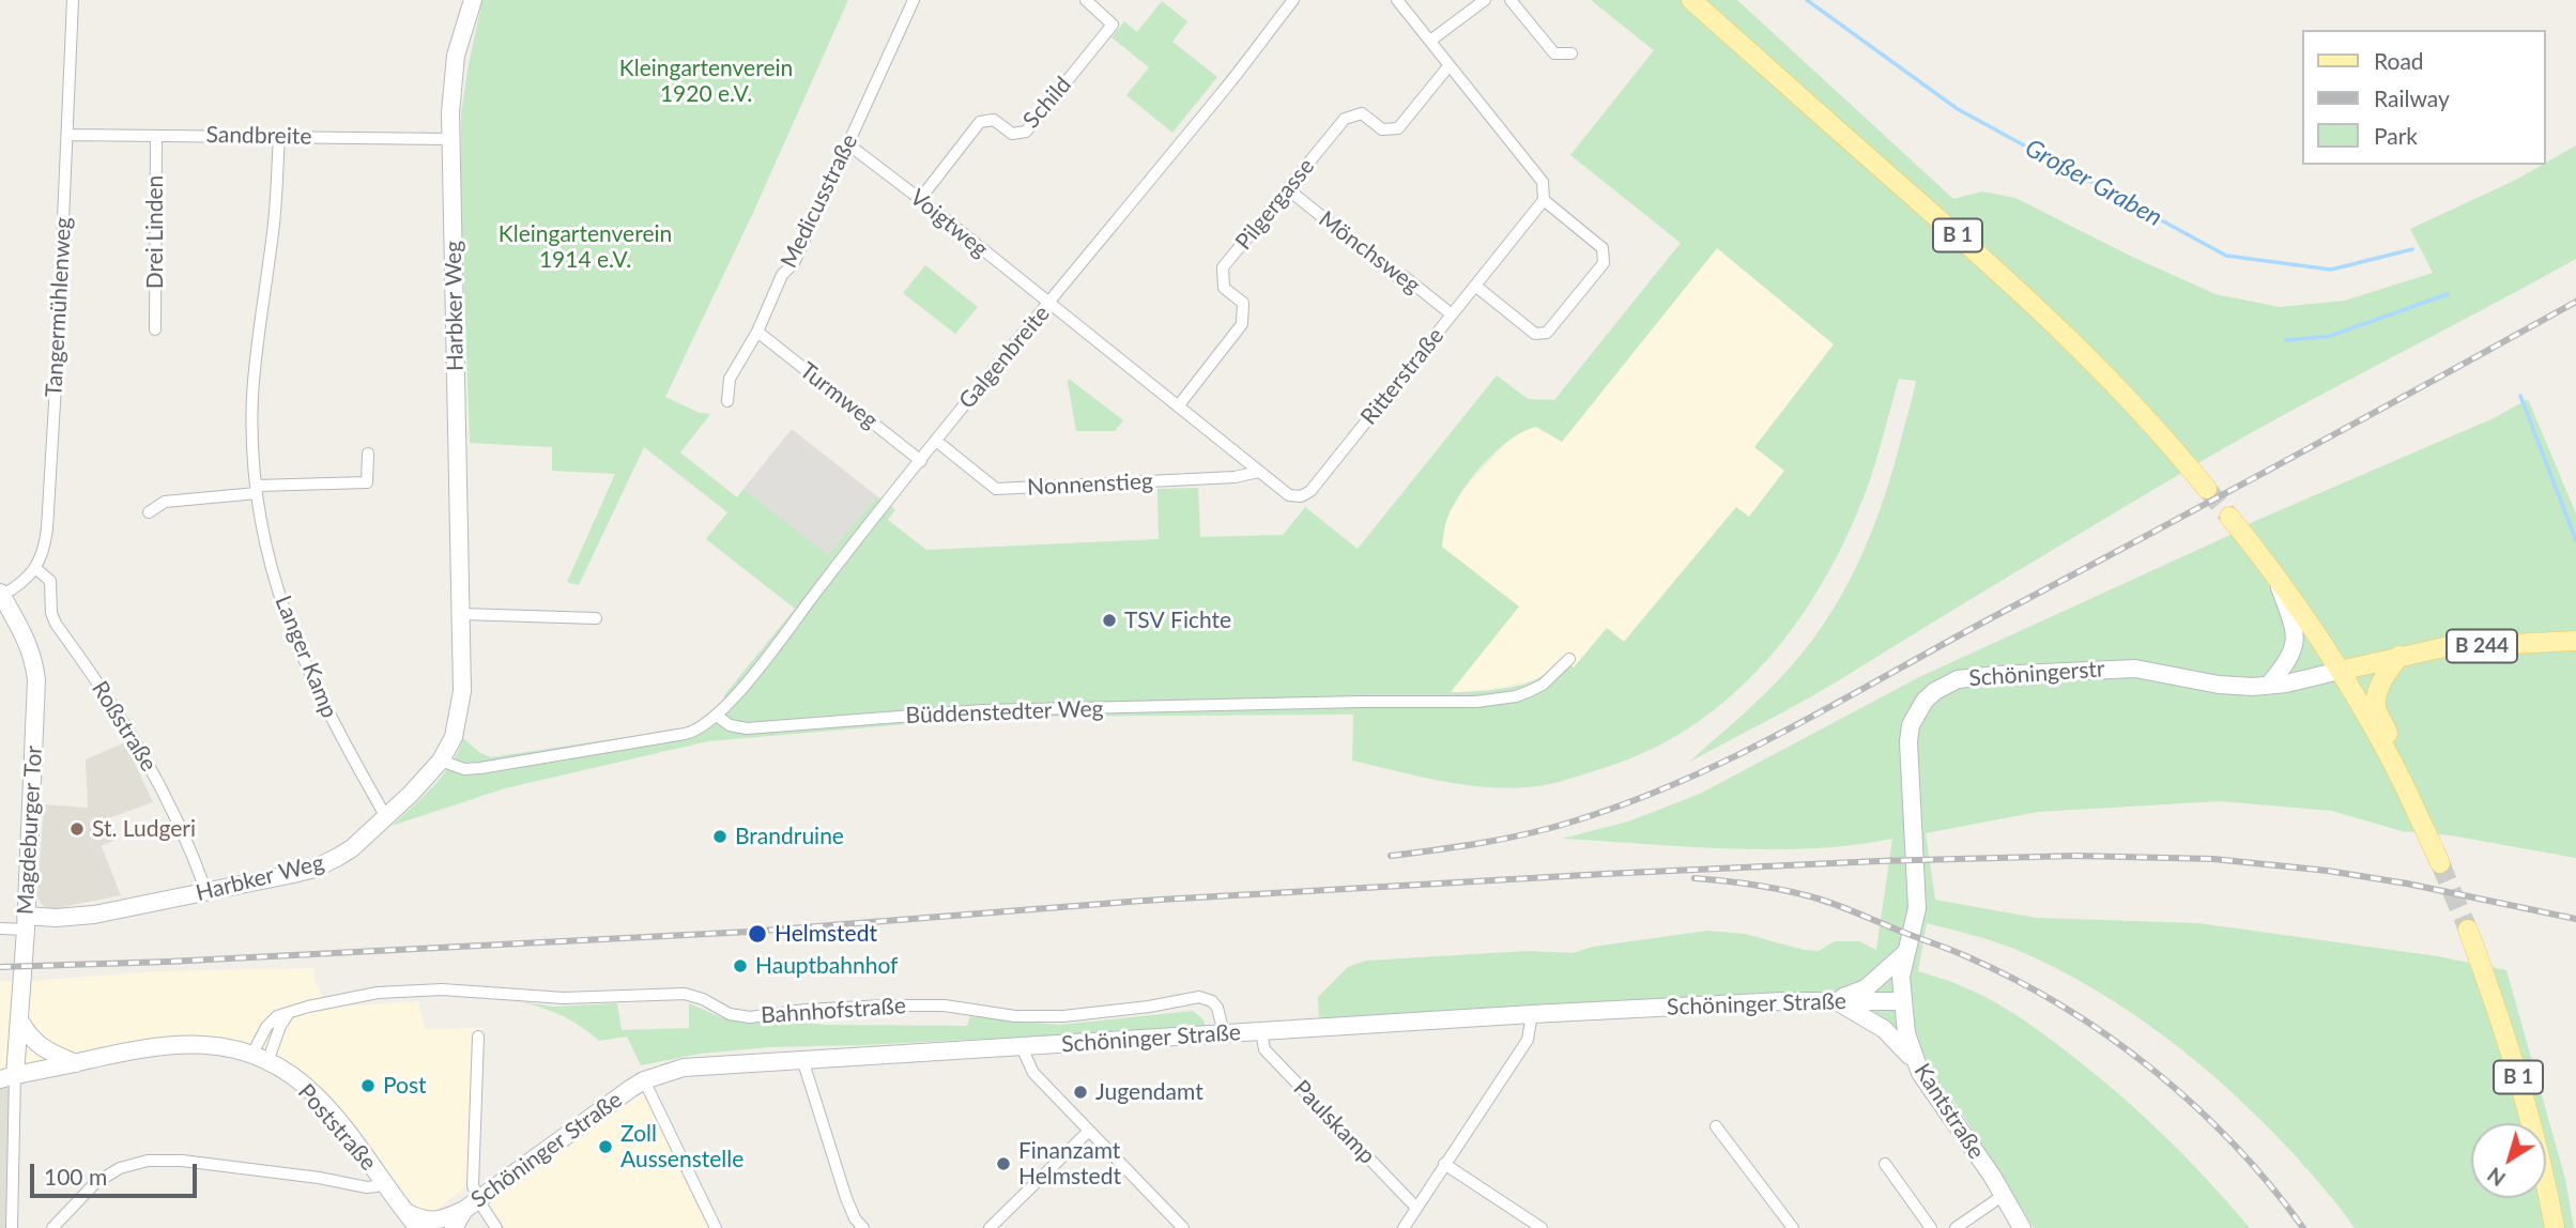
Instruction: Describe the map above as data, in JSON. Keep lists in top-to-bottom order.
{
  "streets": {
    "main road": [
      "B 1",
      "Harbker Weg",
      "B 244",
      "Schöningerstr",
      "Magdeburger Tor",
      "Schöninger Straße",
      "Kantstraße",
      "Poststraße"
    ],
    "street": [
      "Schild",
      "Sandbreite",
      "Medicusstraße",
      "Pilgergasse",
      "Voigtweg",
      "Drei Linden",
      "Mönchsweg",
      "Tangermühlenweg",
      "Galgenbreite",
      "Ritterstraße",
      "Turmweg",
      "Nonnenstieg",
      "Langer Kamp",
      "Büddenstedter Weg",
      "Roßstraße",
      "Bahnhofstraße",
      "Paulskamp"
    ]
  },
  "crossings": [
    ["Schild", "Voigtweg"],
    ["Sandbreite", "Drei Linden"],
    ["Sandbreite", "Harbker Weg"],
    ["Sandbreite", "Tangermühlenweg"],
    ["Sandbreite", "Langer Kamp"],
    ["Medicusstraße", "Voigtweg"],
    ["Medicusstraße", "Turmweg"],
    ["Pilgergasse", "Mönchsweg"],
    ["Pilgergasse", "Ritterstraße"],
    ["Voigtweg", "Galgenbreite"],
    ["Voigtweg", "Ritterstraße"],
    ["Mönchsweg", "Ritterstraße"],
    ["Harbker Weg", "Langer Kamp"],
    ["Harbker Weg", "Roßstraße"],
    ["Harbker Weg", "Magdeburger Tor"],
    ["Tangermühlenweg", "Roßstraße"],
    ["Galgenbreite", "Ritterstraße"],
    ["Galgenbreite", "Turmweg"],
    ["Galgenbreite", "Nonnenstieg"],
    ["Galgenbreite", "Büddenstedter Weg"],
    ["Ritterstraße", "Nonnenstieg"],
    ["Schöningerstr", "Kantstraße"],
    ["Magdeburger Tor", "Poststraße"],
    ["Schöninger Straße", "Bahnhofstraße"],
    ["Schöninger Straße", "Kantstraße"],
    ["Schöninger Straße", "Paulskamp"],
    ["Bahnhofstraße", "Poststraße"]
  ],
  "water": ["Großer Graben"],
  "parks": ["Kleingartenverein 1920 e.V.", "Kleingartenverein 1914 e.V."],
  "places": [
    "TSV Fichte",
    "St. Ludgeri",
    "Brandruine",
    "Helmstedt",
    "Hauptbahnhof",
    "Post",
    "Jugendamt",
    "Zoll Aussenstelle",
    "Finanzamt Helmstedt"
  ],
  "legend": ["Road", "Railway", "Park"],
  "scale_bar": "100 m",
  "north": "bottom left"
}
